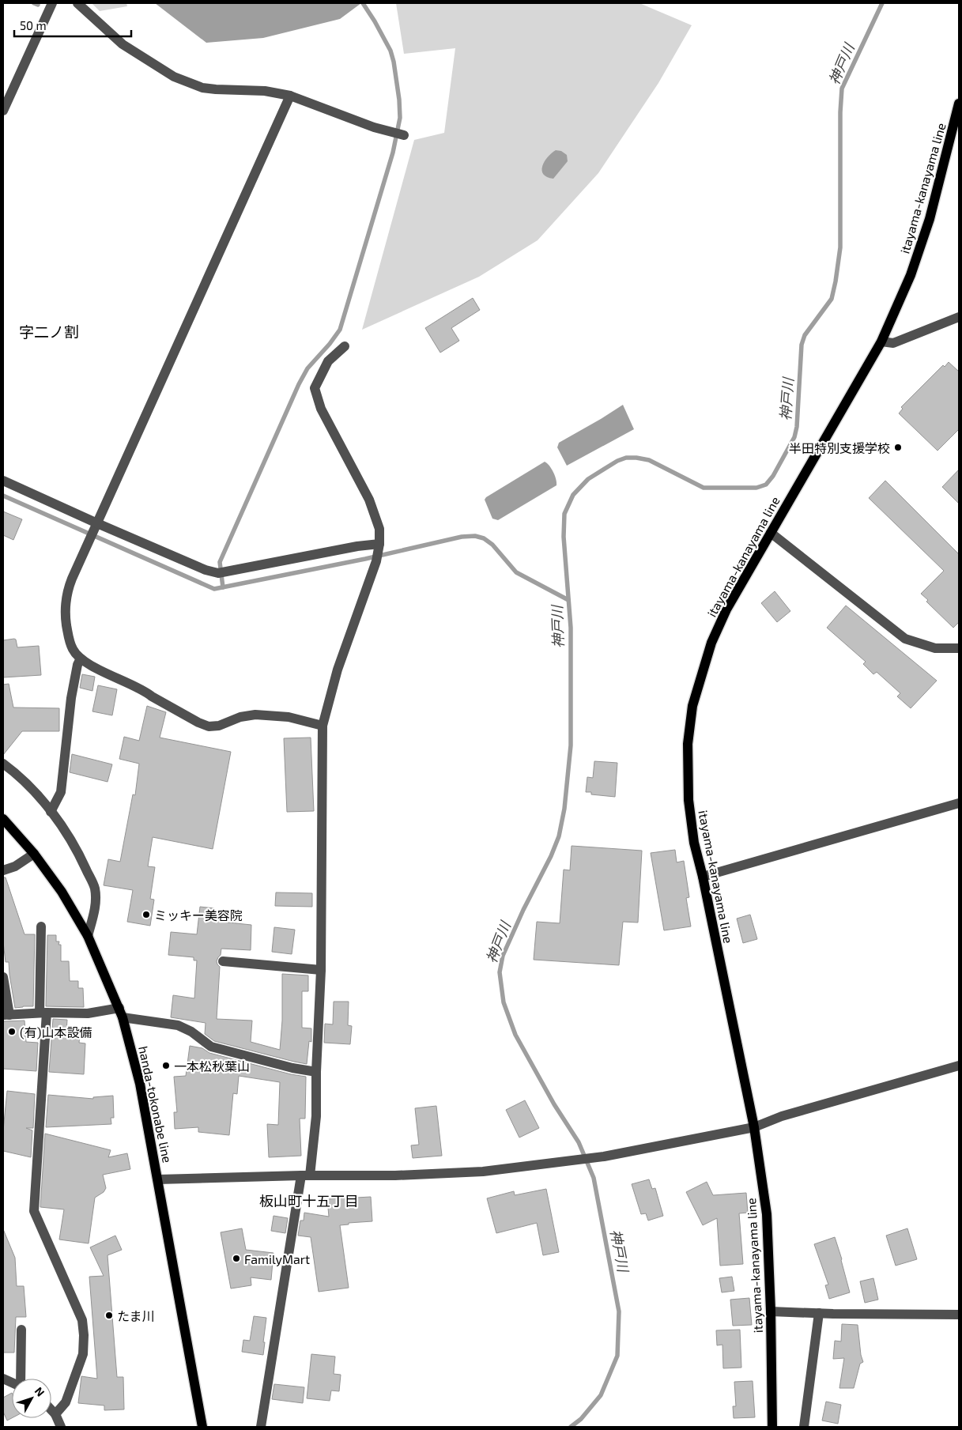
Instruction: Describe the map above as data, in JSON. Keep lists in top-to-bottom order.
{
  "streets": {
    "main road": ["itayama-kanayama line", "handa-tokonabe line"]
  },
  "districts": ["字二ノ割", "板山町十五丁目"],
  "water": ["神戸川"],
  "places": [
    "半田特別支援学校",
    "ミッキー美容院",
    "(有)山本設備",
    "一本松秋葉山",
    "FamilyMart",
    "たま川"
  ],
  "scale_bar": "50 m",
  "north": "top right"
}
